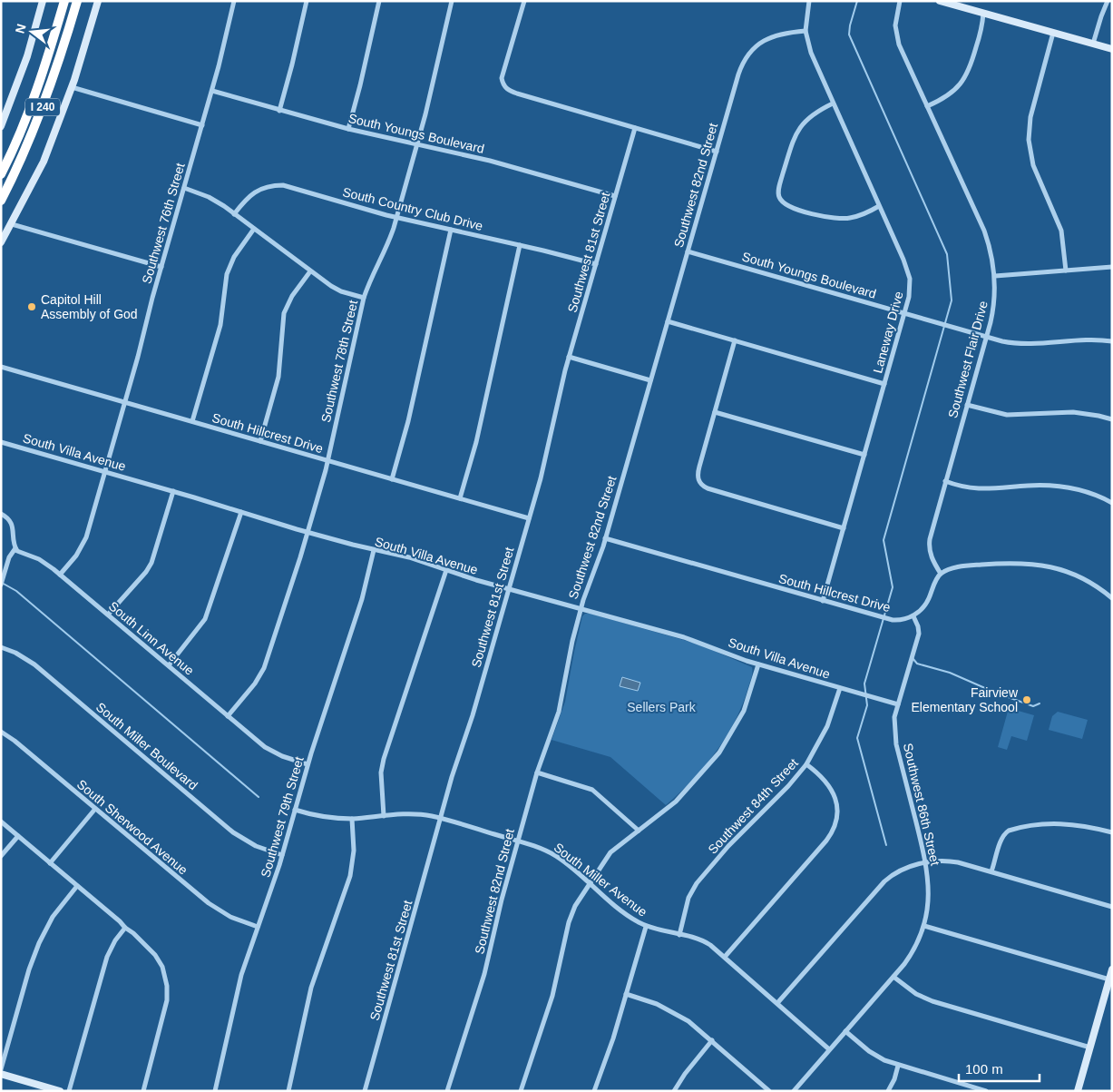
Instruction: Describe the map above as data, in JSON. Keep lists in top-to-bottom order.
{
  "streets": {
    "highway": ["I 240"],
    "street": [
      "South Youngs Boulevard",
      "Southwest 82nd Street",
      "South Country Club Drive",
      "Southwest 76th Street",
      "Southwest 81st Street",
      "Laneway Drive",
      "Southwest Flair Drive",
      "Southwest 78th Street",
      "South Hillcrest Drive",
      "South Villa Avenue",
      "South Linn Avenue",
      "South Miller Boulevard",
      "Southwest 86th Street",
      "Southwest 84th Street",
      "Southwest 79th Street",
      "South Sherwood Avenue",
      "South Miller Avenue"
    ]
  },
  "crossings": [
    ["South Youngs Boulevard", "Southwest 82nd Street"],
    ["South Youngs Boulevard", "Southwest 76th Street"],
    ["South Youngs Boulevard", "Southwest 81st Street"],
    ["South Youngs Boulevard", "Laneway Drive"],
    ["South Youngs Boulevard", "Southwest Flair Drive"],
    ["South Youngs Boulevard", "Southwest 78th Street"],
    ["Southwest 82nd Street", "Laneway Drive"],
    ["Southwest 82nd Street", "South Hillcrest Drive"],
    ["Southwest 82nd Street", "South Villa Avenue"],
    ["Southwest 82nd Street", "South Miller Avenue"],
    ["South Country Club Drive", "Southwest 81st Street"],
    ["South Country Club Drive", "Southwest 78th Street"],
    ["Southwest 76th Street", "South Hillcrest Drive"],
    ["Southwest 76th Street", "South Villa Avenue"],
    ["Southwest 76th Street", "South Linn Avenue"],
    ["Southwest 81st Street", "South Hillcrest Drive"],
    ["Southwest 81st Street", "South Villa Avenue"],
    ["Southwest 81st Street", "South Miller Avenue"],
    ["Laneway Drive", "South Hillcrest Drive"],
    ["Southwest 78th Street", "South Hillcrest Drive"],
    ["Southwest 78th Street", "South Villa Avenue"],
    ["Southwest 78th Street", "South Linn Avenue"],
    ["South Hillcrest Drive", "Southwest 86th Street"],
    ["South Villa Avenue", "Southwest 86th Street"],
    ["South Villa Avenue", "Southwest 84th Street"],
    ["South Villa Avenue", "Southwest 79th Street"],
    ["South Linn Avenue", "Southwest 79th Street"],
    ["South Miller Boulevard", "Southwest 79th Street"],
    ["Southwest 86th Street", "South Miller Avenue"],
    ["Southwest 84th Street", "South Miller Avenue"],
    ["Southwest 79th Street", "South Sherwood Avenue"],
    ["Southwest 79th Street", "South Miller Avenue"]
  ],
  "parks": ["Sellers Park"],
  "places": ["Capitol Hill Assembly of God", "Fairview Elementary School"],
  "scale_bar": "100 m",
  "north": "left"
}
